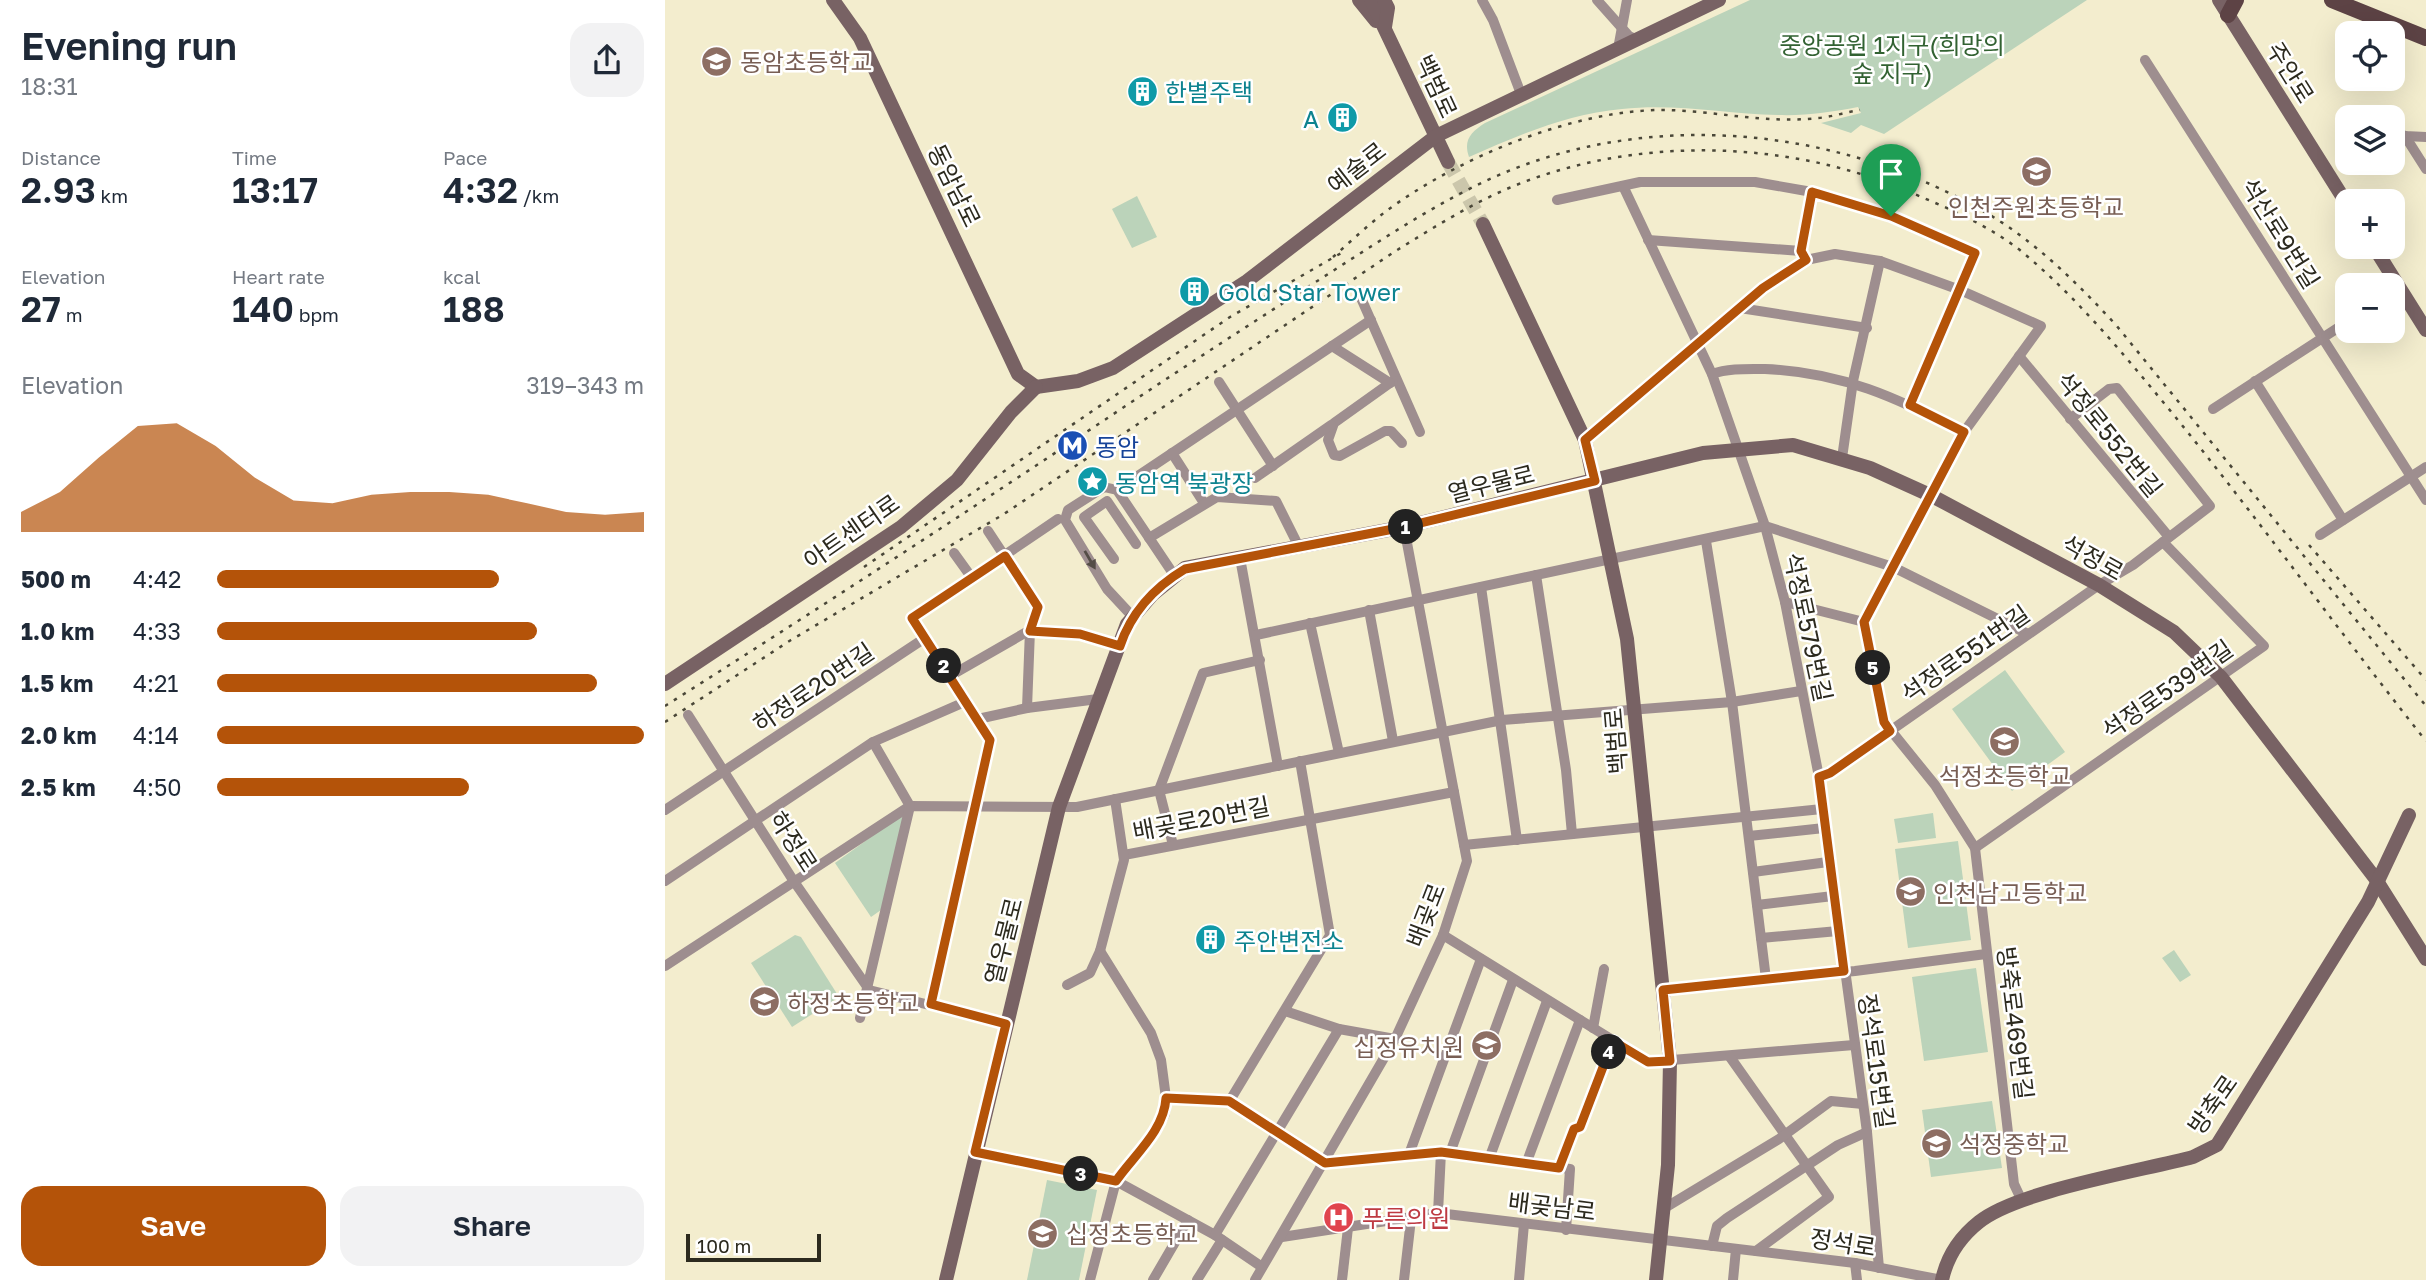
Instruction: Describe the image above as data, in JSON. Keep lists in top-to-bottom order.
{
  "streets": {
    "main road": [
      "주안로",
      "백범로",
      "예술로",
      "동암남로",
      "열우물로",
      "아트센터로",
      "석정로",
      "방축로"
    ],
    "street": [
      "석산로9번길",
      "석정로552번길",
      "석정로579번길",
      "석정로551번길",
      "하정로20번길",
      "석정로539번길",
      "배곶로20번길",
      "하정로",
      "배곶로",
      "방축로469번길",
      "정석로15번길",
      "배곶남로",
      "정석로"
    ]
  },
  "crossings": [
    ["백범로", "예술로"],
    ["백범로", "열우물로"],
    ["백범로", "석정로"],
    ["백범로", "배곶남로"],
    ["백범로", "정석로"],
    ["예술로", "동암남로"],
    ["예술로", "아트센터로"],
    ["동암남로", "아트센터로"],
    ["석정로552번길", "석정로"],
    ["석정로552번길", "석정로551번길"],
    ["석정로552번길", "석정로539번길"],
    ["열우물로", "석정로"],
    ["열우물로", "배곶로"],
    ["석정로", "석정로579번길"],
    ["석정로", "석정로551번길"],
    ["석정로", "석정로539번길"],
    ["석정로", "방축로"],
    ["석정로579번길", "석정로551번길"],
    ["석정로579번길", "정석로15번길"],
    ["하정로20번길", "하정로"],
    ["석정로539번길", "방축로469번길"],
    ["배곶로20번길", "배곶로"],
    ["배곶로", "배곶남로"],
    ["방축로469번길", "방축로"],
    ["정석로15번길", "정석로"],
    ["방축로", "정석로"],
    ["배곶남로", "정석로"]
  ],
  "parks": ["중앙공원 1지구(희망의 숲 지구)"],
  "places": {
    "school or university": [
      "동암초등학교",
      "인천주원초등학교",
      "석정초등학교",
      "인천남고등학교",
      "하정초등학교",
      "십정유치원",
      "석정중학교",
      "십정초등학교"
    ],
    "building": [
      "한별주택",
      "A",
      "Gold Star Tower",
      "주안변전소"
    ],
    "metro station": ["동암"],
    "place": ["동암역 북광장"],
    "hospital": ["푸른의원"]
  },
  "scale_bar": "100 m",
  "page": {
    "heading": ["Evening run", "18:31"],
    "map_buttons": ["+", "−"],
    "stats": [
      ["Distance", "2.93 km"],
      ["Time", "13:17"],
      ["Pace", "4:32 /km"],
      ["Elevation", "27 m"],
      ["Heart rate", "140 bpm"],
      ["kcal", "188"]
    ],
    "chart": ["Elevation", "319–343 m"],
    "pins": [
      "1",
      "2",
      "5",
      "4",
      "3"
    ],
    "list": [
      {
        "name": "500 m",
        "note": "4:42"
      },
      {
        "name": "1.0 km",
        "note": "4:33"
      },
      {
        "name": "1.5 km",
        "note": "4:21"
      },
      {
        "name": "2.0 km",
        "note": "4:14"
      },
      {
        "name": "2.5 km",
        "note": "4:50"
      }
    ],
    "buttons": ["Save", "Share"],
    "scale": "100 m"
  }
}
